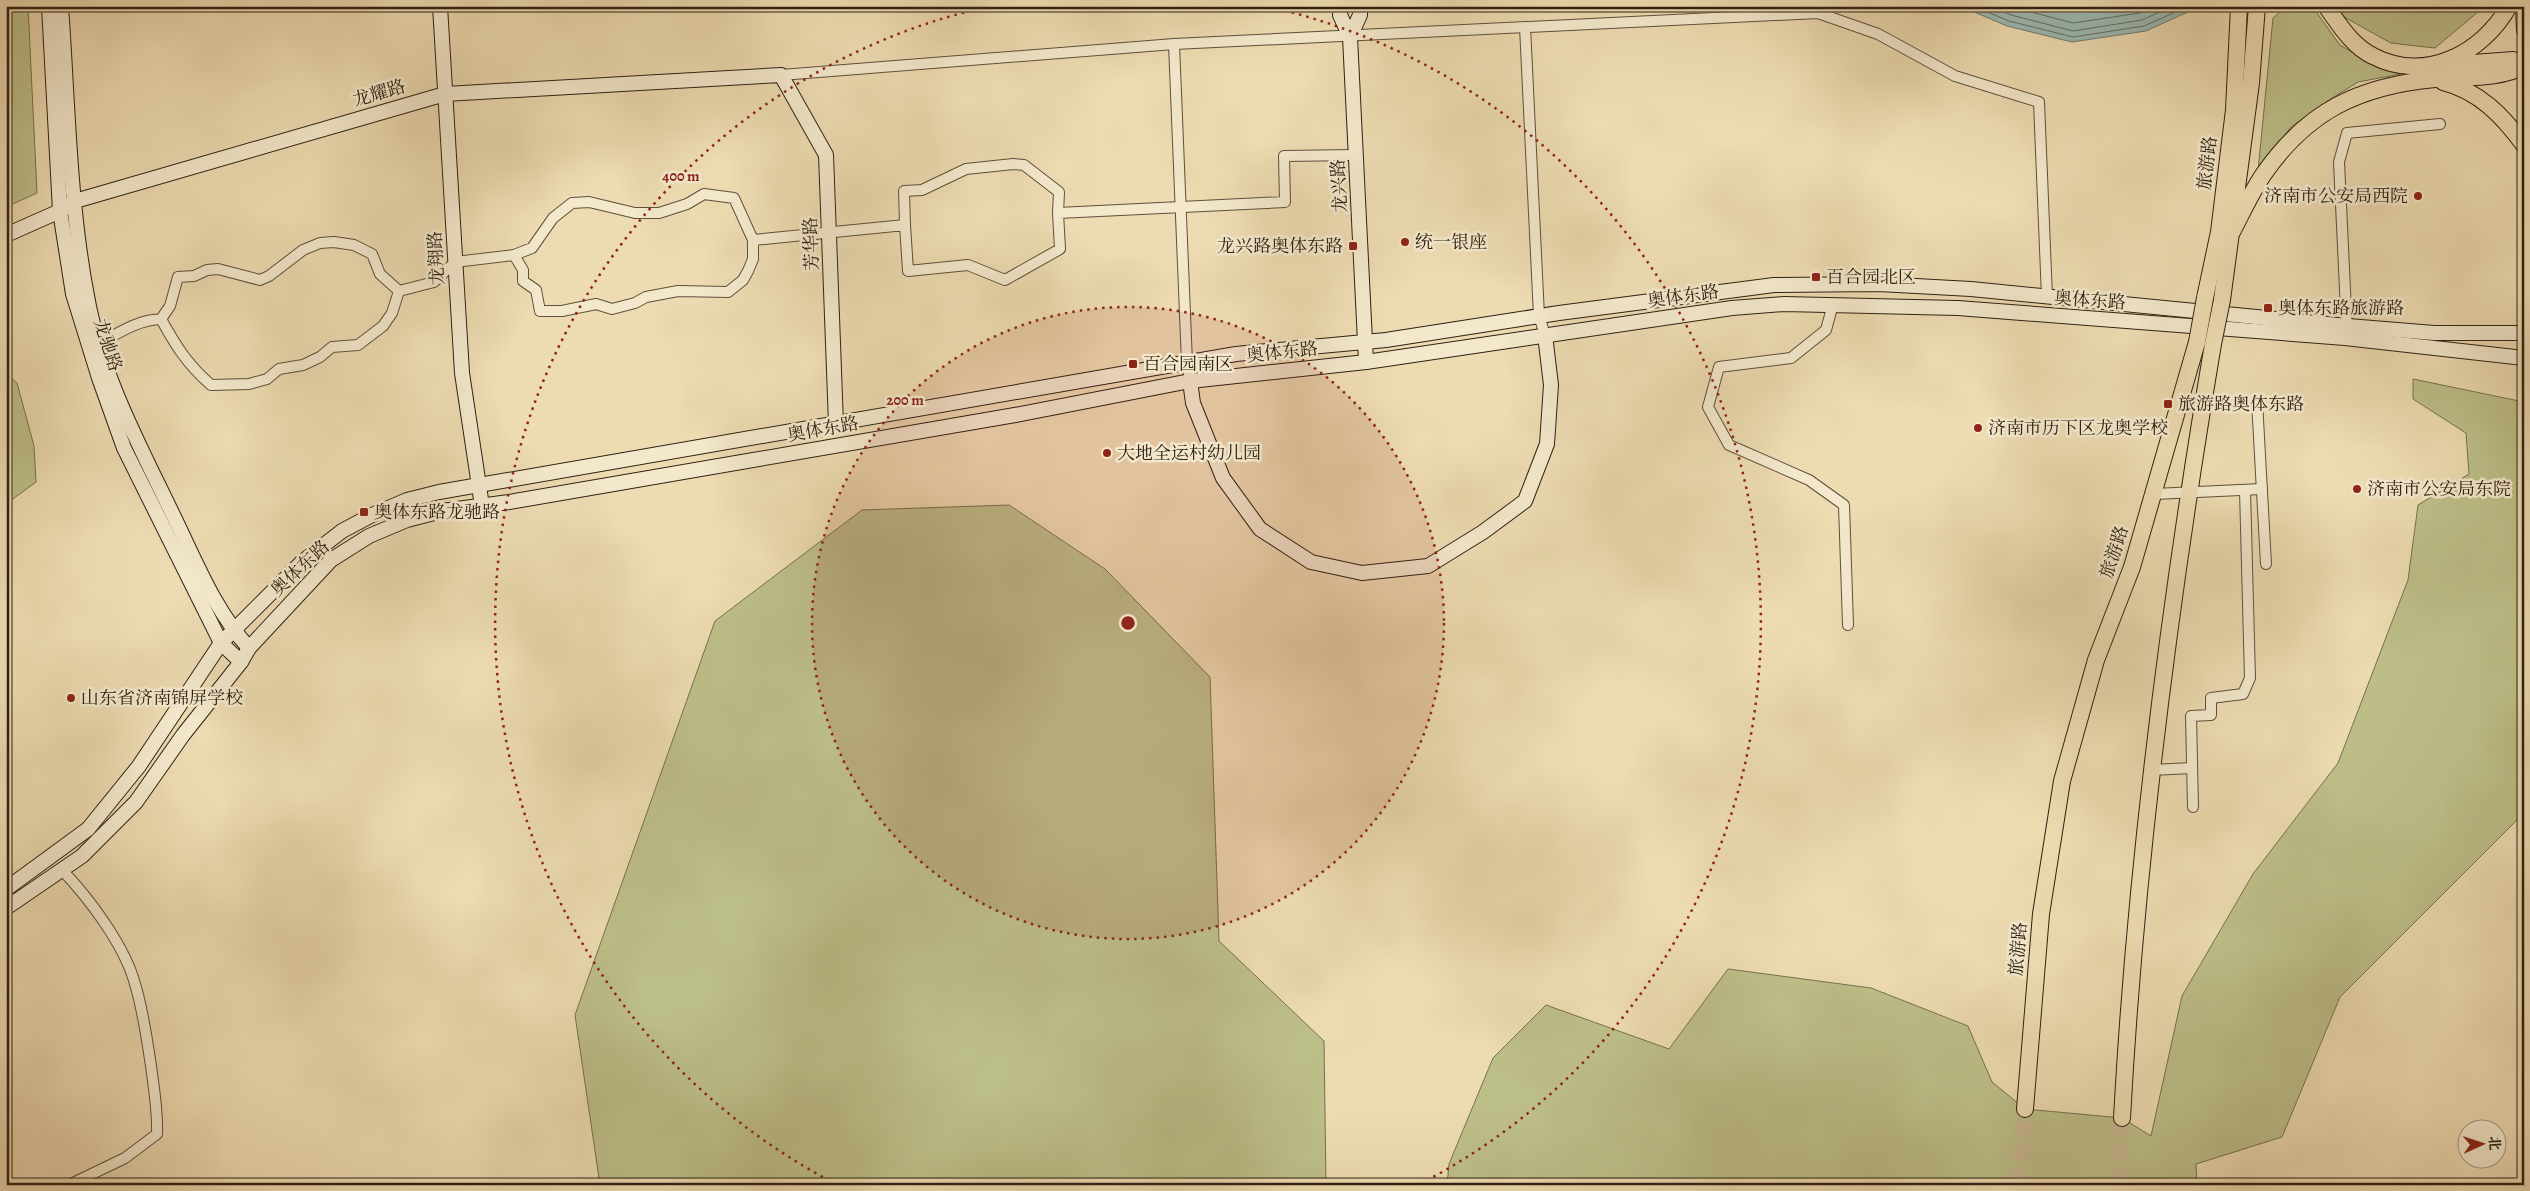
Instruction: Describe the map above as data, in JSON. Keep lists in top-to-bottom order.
{
  "streets": {
    "main road": [
      "龙耀路",
      "旅游路",
      "龙兴路",
      "芳华路",
      "龙翔路",
      "奥体东路",
      "龙驰路"
    ]
  },
  "crossings": [
    ["龙耀路", "芳华路"],
    ["龙耀路", "龙翔路"],
    ["龙耀路", "龙驰路"],
    ["龙兴路", "奥体东路"],
    ["龙翔路", "奥体东路"],
    ["奥体东路", "龙驰路"]
  ],
  "places": {
    "other": [
      "济南市公安局西院",
      "统一银座",
      "济南市历下区龙奥学校",
      "大地全运村幼儿园",
      "济南市公安局东院",
      "山东省济南锦屏学校"
    ],
    "transit": [
      "龙兴路奥体东路",
      "百合园北区",
      "奥体东路旅游路",
      "百合园南区",
      "旅游路奥体东路",
      "奥体东路龙驰路"
    ]
  },
  "north": "right",
  "rings": ["400 m", "200 m"]
}
